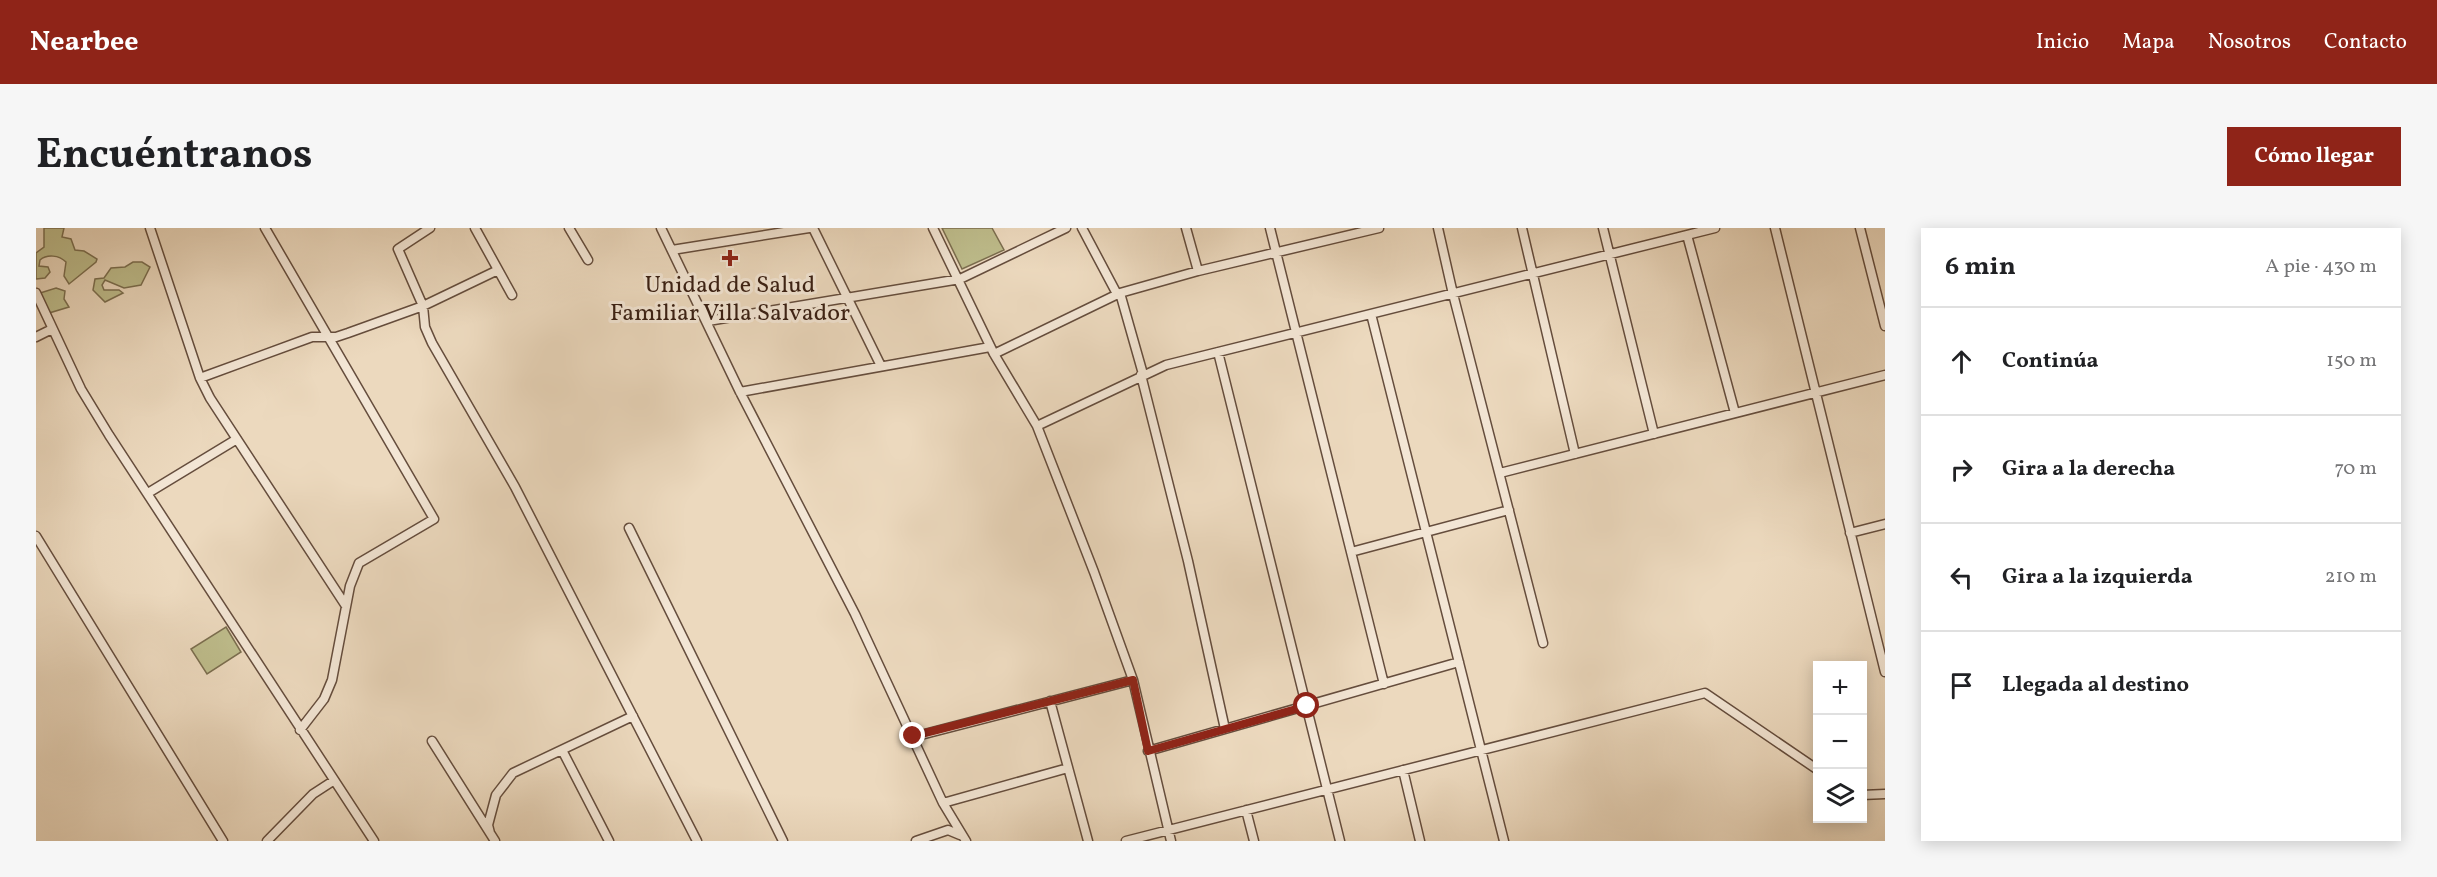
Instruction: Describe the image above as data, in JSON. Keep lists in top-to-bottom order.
{
  "places": {
    "health": ["Unidad de Salud Familiar Villa Salvador"]
  },
  "page": {
    "header": "Nearbee",
    "nav": [
      "Inicio",
      "Mapa",
      "Nosotros",
      "Contacto"
    ],
    "title": "Encuéntranos",
    "buttons": "Cómo llegar",
    "heading": ["6 min", "A pie · 430 m"],
    "list": [
      ["Continúa", "150 m"],
      ["Gira a la derecha", "70 m"],
      ["Gira a la izquierda", "210 m"],
      "Llegada al destino"
    ],
    "map_buttons": ["+", "−"]
  }
}
